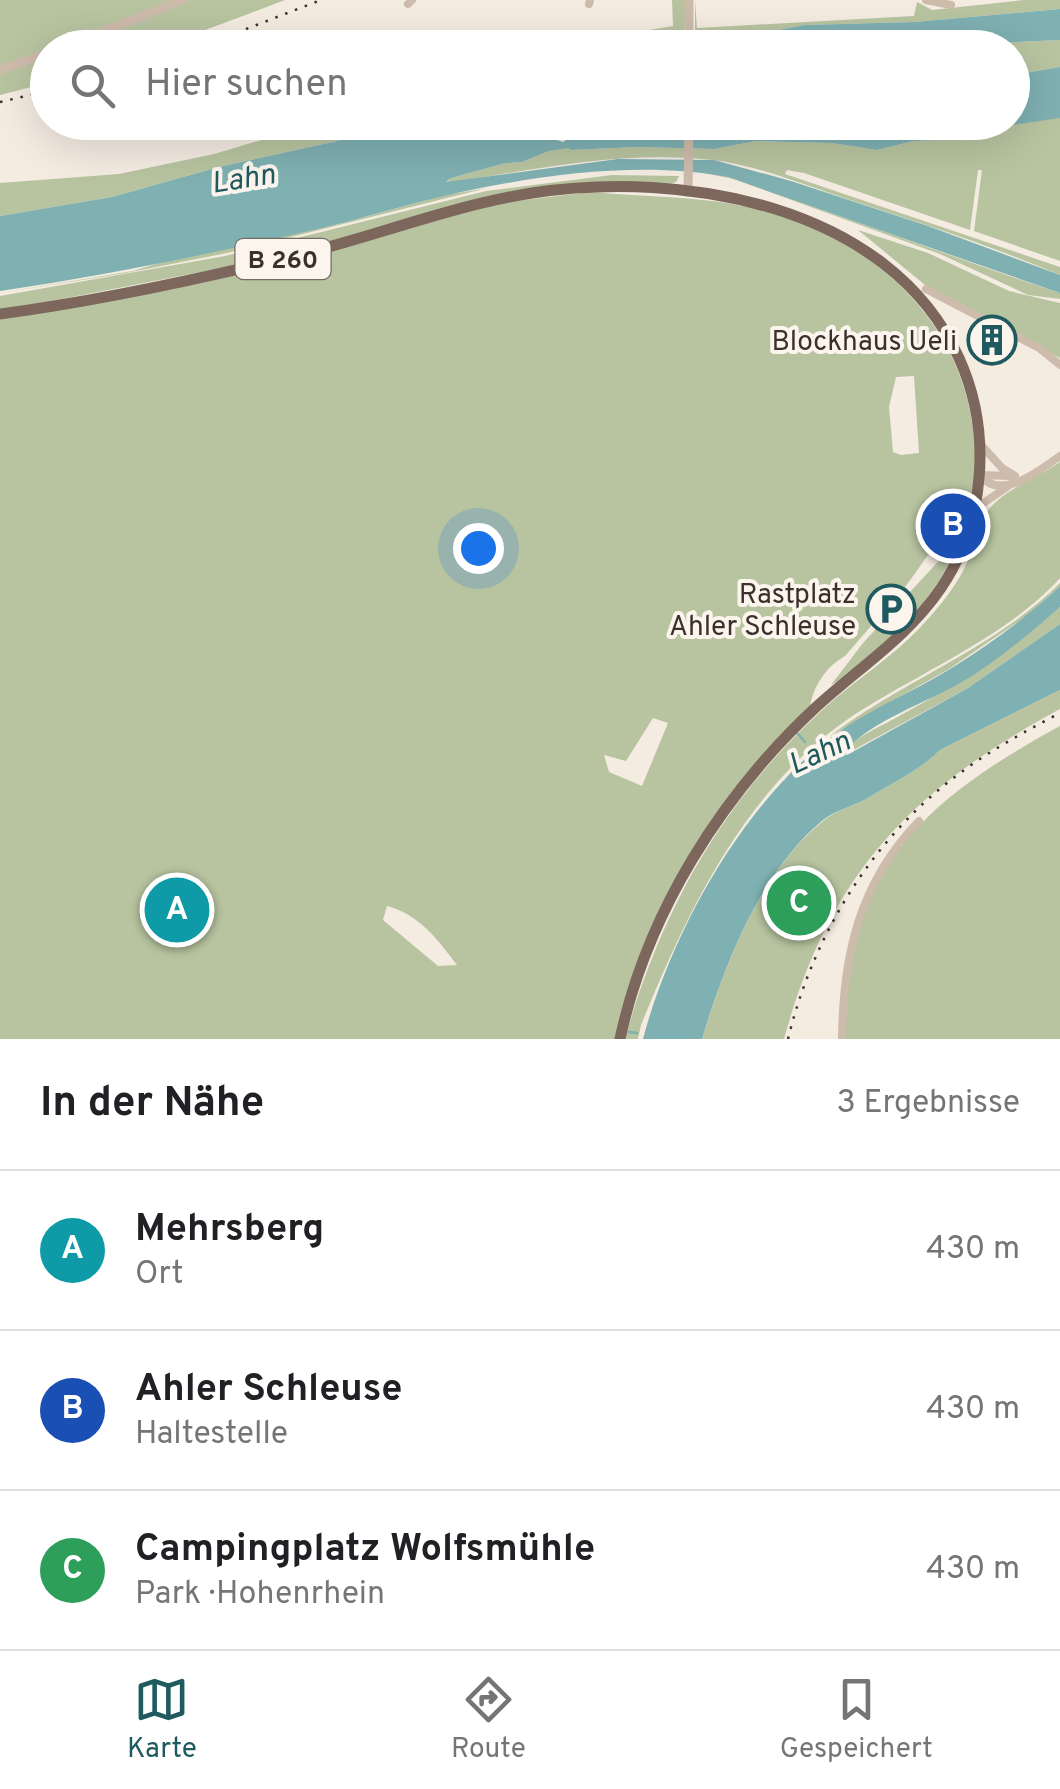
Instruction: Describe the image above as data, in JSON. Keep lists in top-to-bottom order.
{
  "streets": {
    "main road": ["B 260"]
  },
  "water": ["Lahn"],
  "places": {
    "building": ["Blockhaus Ueli"],
    "parking": ["Rastplatz Ahler Schleuse"]
  },
  "page": {
    "search": "Hier suchen",
    "pins": ["B", "C", "A"],
    "heading": ["In der Nähe", "3 Ergebnisse"],
    "list": [
      {
        "mark": "A",
        "name": "Mehrsberg",
        "note": "Ort",
        "value": "430 m"
      },
      {
        "mark": "B",
        "name": "Ahler Schleuse",
        "note": "Haltestelle",
        "value": "430 m"
      },
      {
        "mark": "C",
        "name": "Campingplatz Wolfsmühle",
        "note": "Park · Hohenrhein",
        "value": "430 m"
      }
    ],
    "nav": ["Karte", "Route", "Gespeichert"]
  }
}
